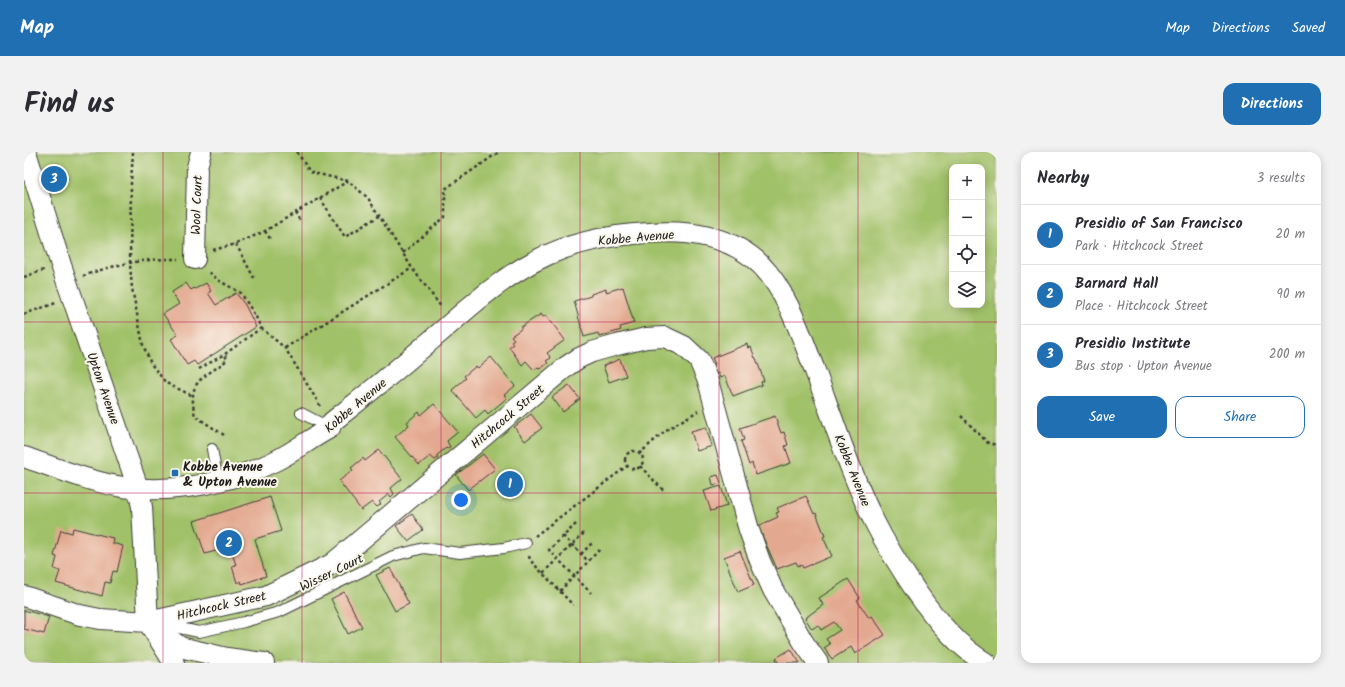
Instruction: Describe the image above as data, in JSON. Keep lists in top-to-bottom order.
{
  "streets": {
    "street": [
      "Wool Court",
      "Kobbe Avenue",
      "Upton Avenue",
      "Hitchcock Street"
    ],
    "lane": ["Wisser Court"]
  },
  "crossings": [
    ["Kobbe Avenue", "Upton Avenue"],
    ["Upton Avenue", "Hitchcock Street"],
    ["Upton Avenue", "Wisser Court"],
    ["Hitchcock Street", "Wisser Court"]
  ],
  "places": {
    "transit": ["Kobbe Avenue & Upton Avenue"]
  },
  "page": {
    "header": "Map",
    "nav": ["Map", "Directions", "Saved"],
    "title": "Find us",
    "buttons": [
      "Directions",
      ["Save", "Share"]
    ],
    "heading": ["Nearby", "3 results"],
    "map_buttons": ["+", "−"],
    "pins": ["3", "1", "2"],
    "list": [
      {
        "mark": "1",
        "name": "Presidio of San Francisco",
        "note": "Park · Hitchcock Street",
        "value": "20 m"
      },
      {
        "mark": "2",
        "name": "Barnard Hall",
        "note": "Place · Hitchcock Street",
        "value": "90 m"
      },
      {
        "mark": "3",
        "name": "Presidio Institute",
        "note": "Bus stop · Upton Avenue",
        "value": "200 m"
      }
    ]
  }
}
